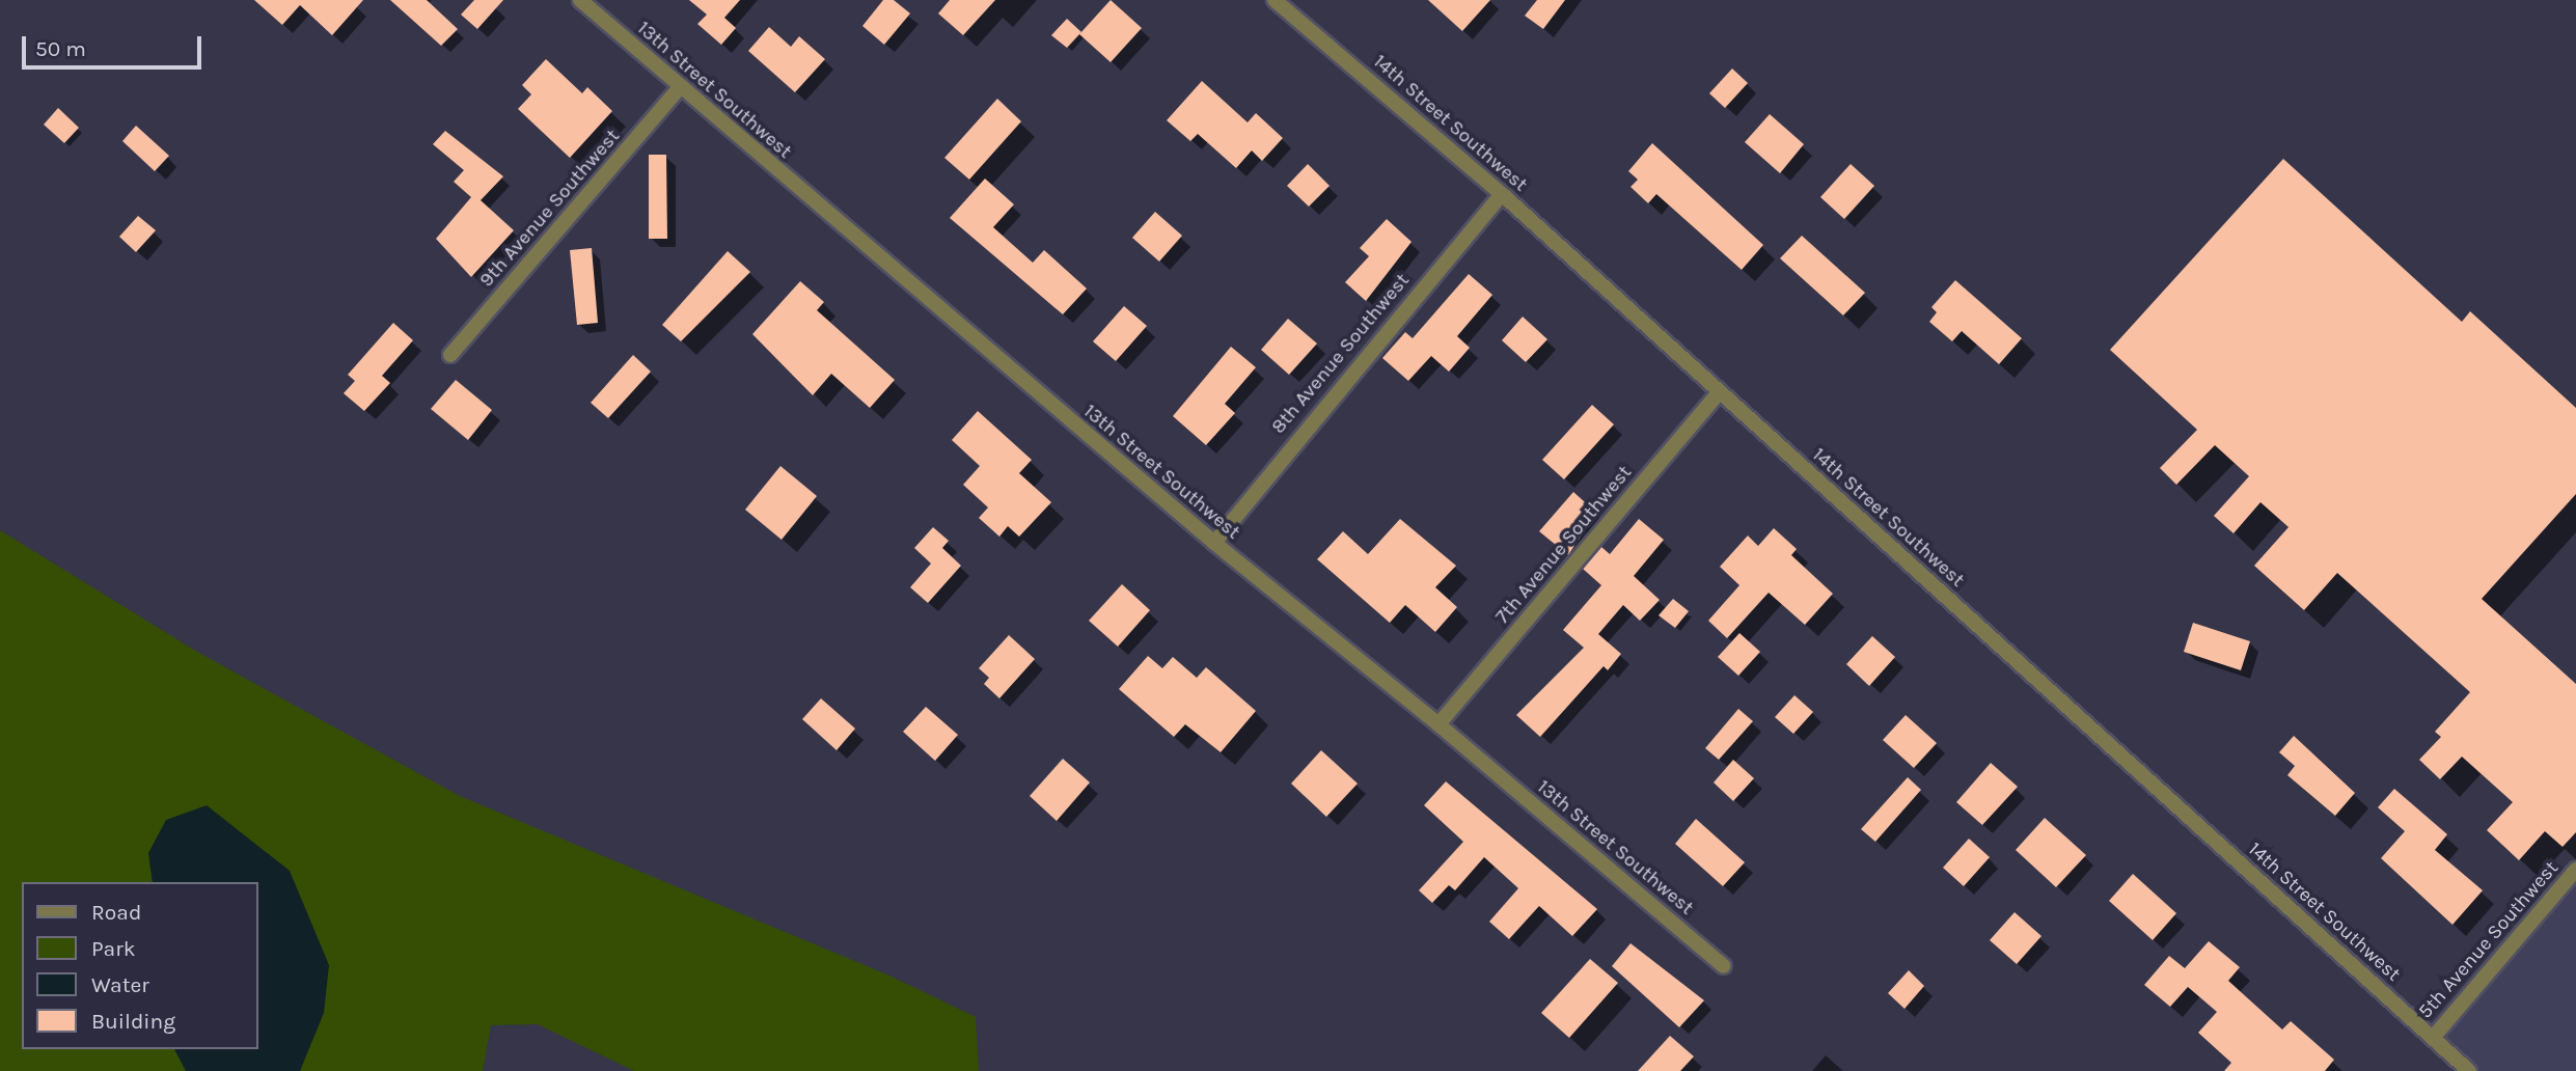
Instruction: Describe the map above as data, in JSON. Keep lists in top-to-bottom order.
{
  "streets": {
    "street": [
      "13th Street Southwest",
      "14th Street Southwest",
      "9th Avenue Southwest",
      "8th Avenue Southwest",
      "7th Avenue Southwest",
      "5th Avenue Southwest"
    ]
  },
  "crossings": [
    ["13th Street Southwest", "9th Avenue Southwest"],
    ["13th Street Southwest", "8th Avenue Southwest"],
    ["13th Street Southwest", "7th Avenue Southwest"],
    ["14th Street Southwest", "8th Avenue Southwest"],
    ["14th Street Southwest", "7th Avenue Southwest"],
    ["14th Street Southwest", "5th Avenue Southwest"]
  ],
  "legend": [
    "Road",
    "Park",
    "Water",
    "Building"
  ],
  "scale_bar": "50 m"
}
